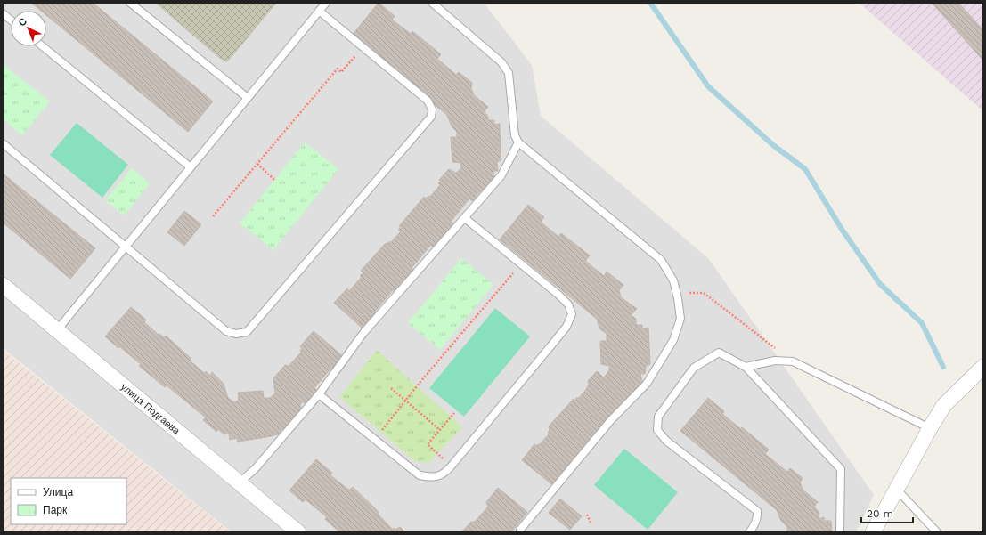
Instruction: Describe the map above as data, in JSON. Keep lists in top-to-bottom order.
{
  "streets": {
    "street": ["улица Подгаева"]
  },
  "legend": ["Улица", "Парк"],
  "scale_bar": "20 m",
  "north": "top left"
}
